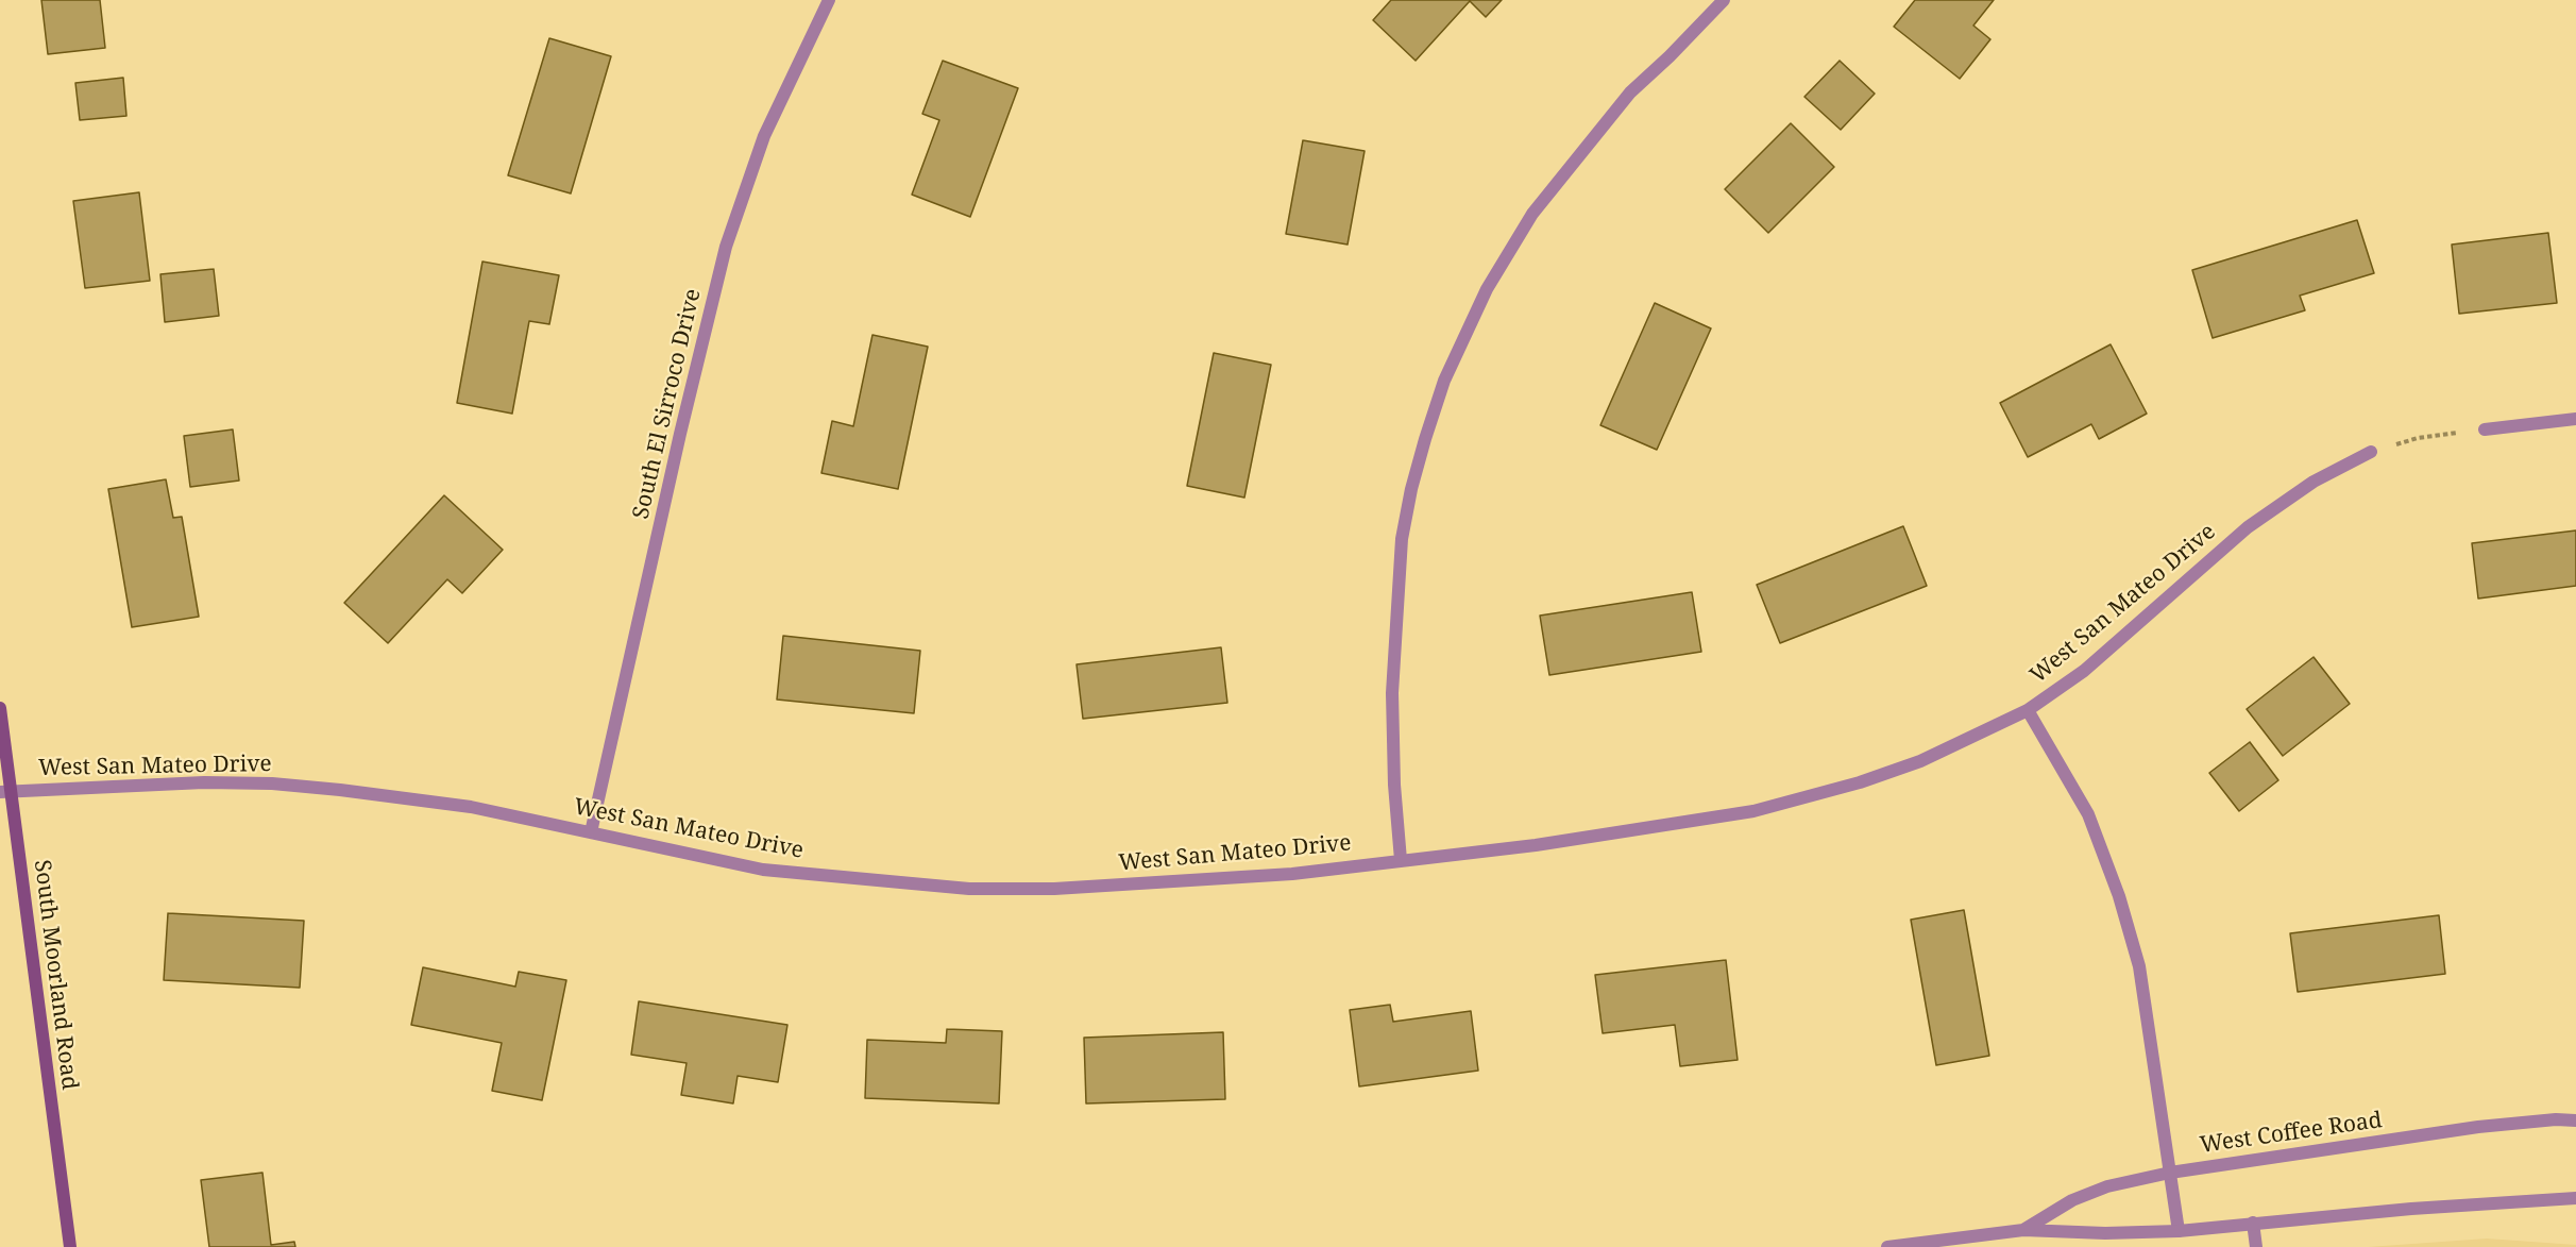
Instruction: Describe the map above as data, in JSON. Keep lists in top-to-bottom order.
{
  "streets": {
    "main road": ["South Moorland Road"],
    "street": ["South El Sirroco Drive", "West San Mateo Drive", "West Coffee Road"]
  },
  "crossings": [
    ["South El Sirroco Drive", "West San Mateo Drive"],
    ["West San Mateo Drive", "South Moorland Road"]
  ]
}
